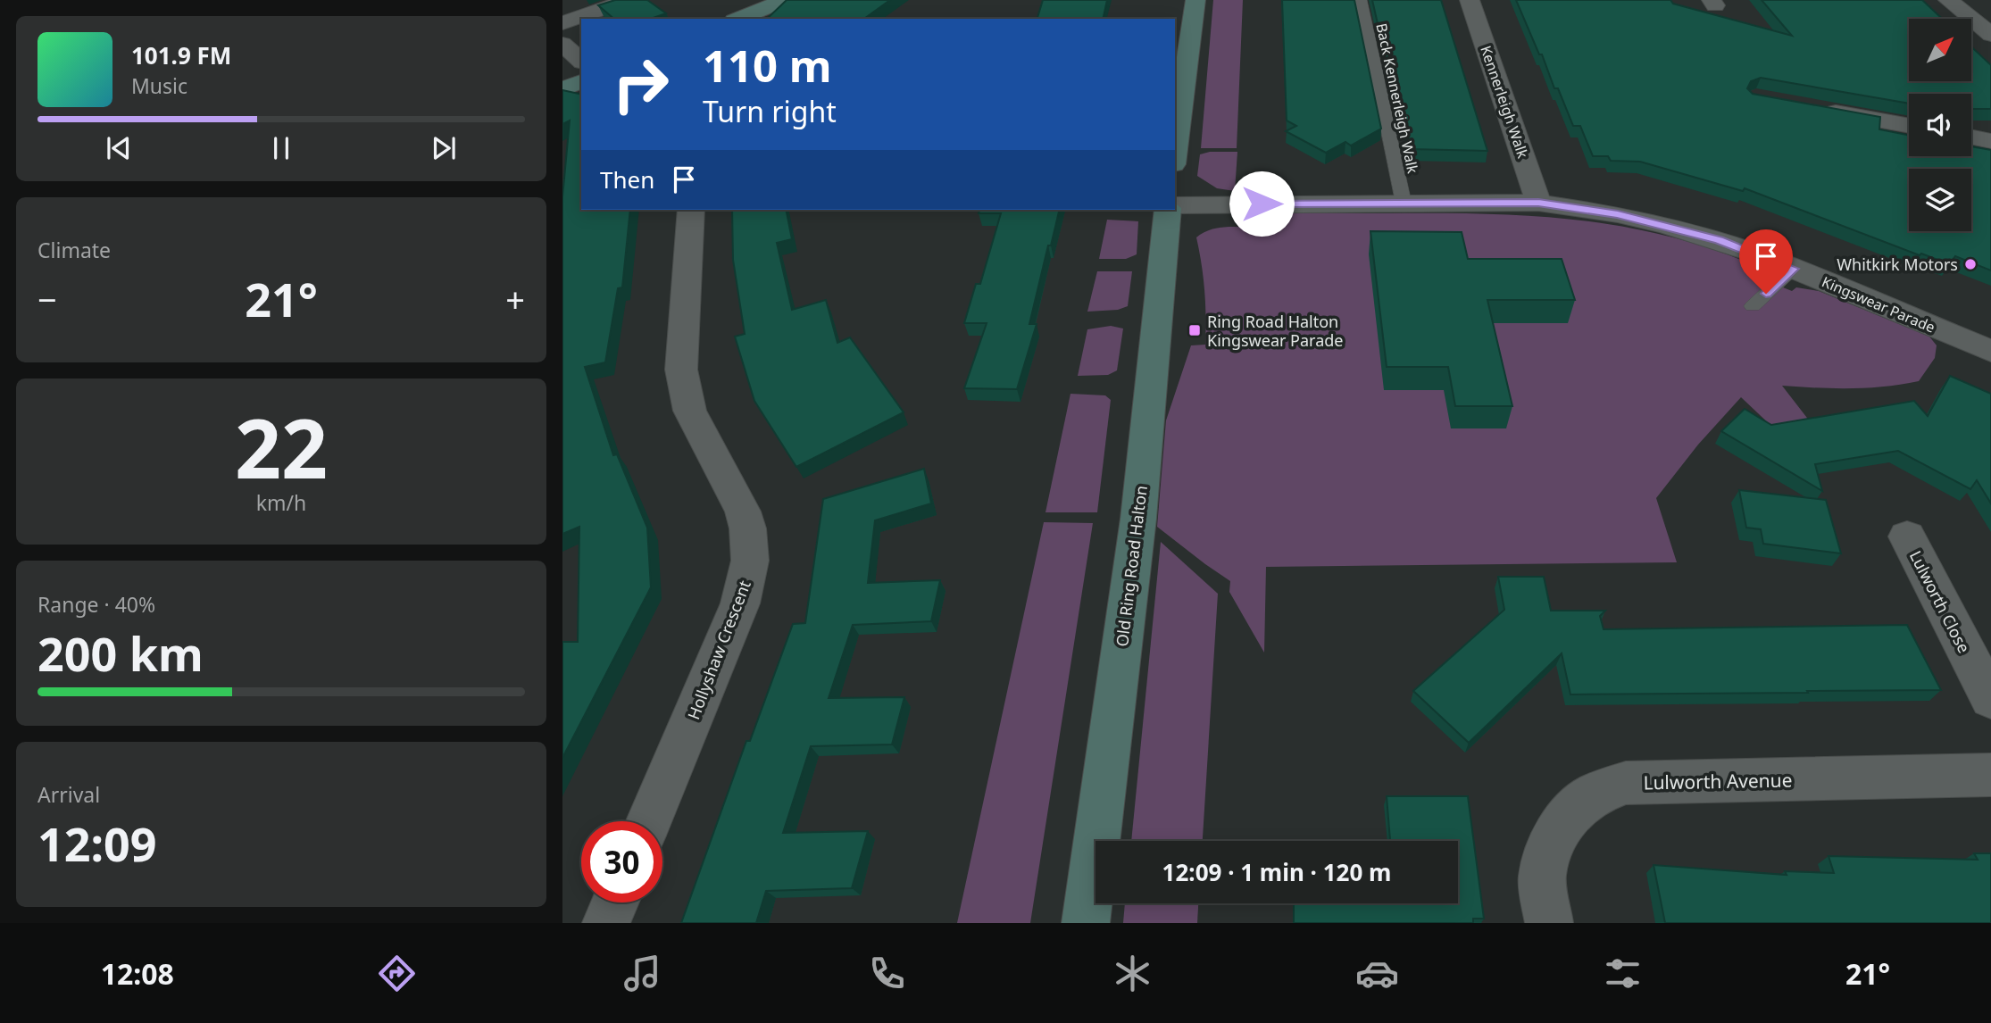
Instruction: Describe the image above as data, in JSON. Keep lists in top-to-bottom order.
{
  "streets": {
    "main road": ["Old Ring Road Halton"],
    "street": [
      "Kennerleigh Walk",
      "Kingswear Parade",
      "Lulworth Close",
      "Hollyshaw Crescent",
      "Lulworth Avenue"
    ],
    "lane": ["Back Kennerleigh Walk"]
  },
  "crossings": [
    ["Back Kennerleigh Walk", "Kingswear Parade"],
    ["Kennerleigh Walk", "Kingswear Parade"]
  ],
  "places": {
    "other": ["Whitkirk Motors"],
    "transit": ["Ring Road Halton Kingswear Parade"]
  },
  "north": "top right",
  "page": {
    "turn": ["110 m", "Turn right"],
    "song": ["101.9 FM", "Music"],
    "then": "Then",
    "tile": [
      "Climate",
      ["22", "km/h"],
      ["Range · 40%", "200 km"],
      ["Arrival", "12:09"]
    ],
    "heat": ["−", "21°", "+"],
    "limit": "30",
    "trip": "12:09 · 1 min · 120 m",
    "tabs": ["12:08", "21°"]
  }
}
